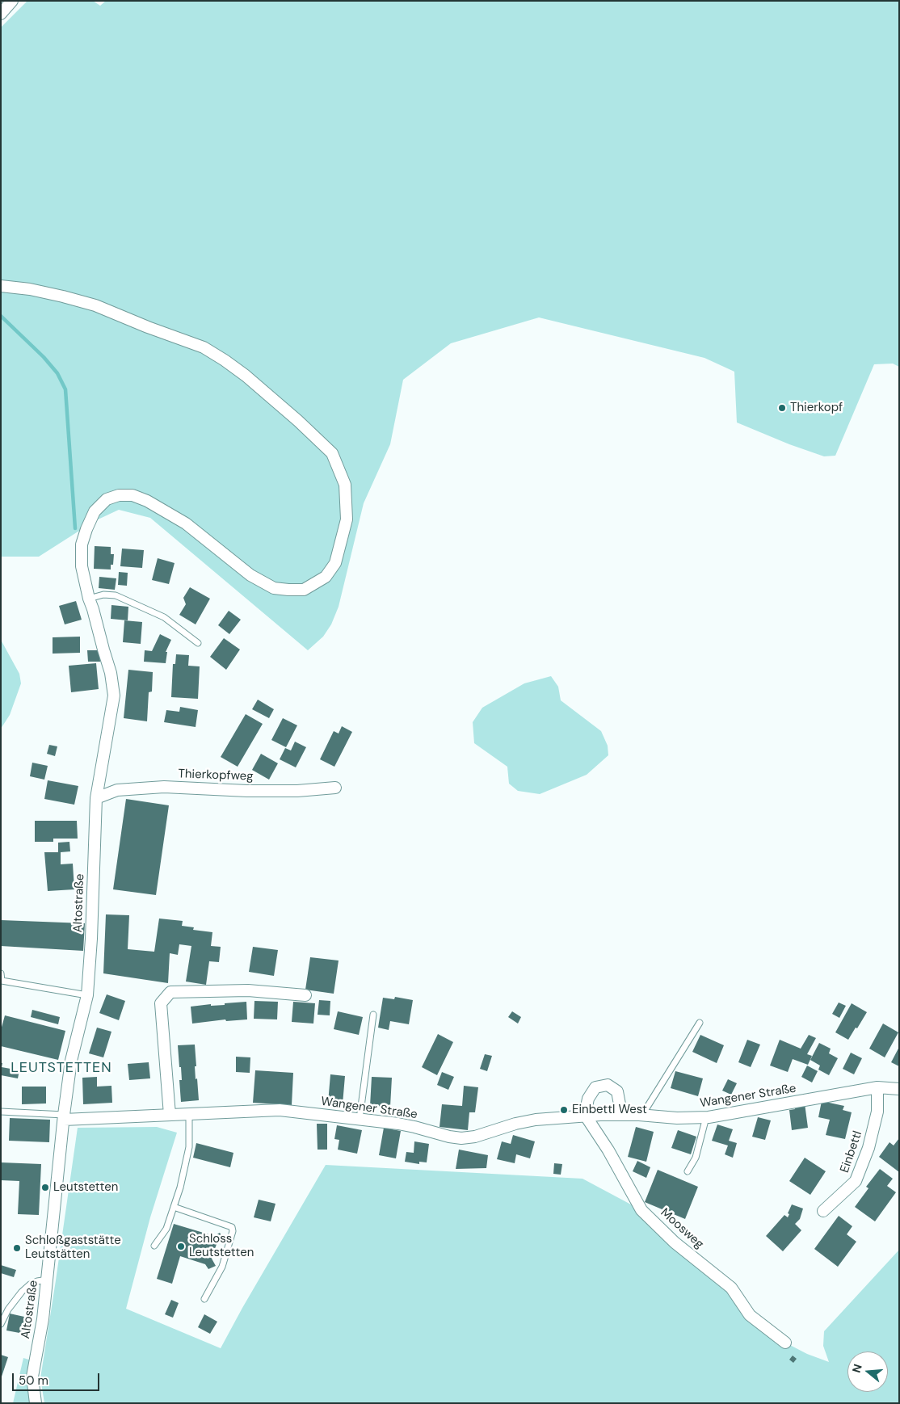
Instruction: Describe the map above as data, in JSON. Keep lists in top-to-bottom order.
{
  "streets": {
    "street": [
      "Thierkopfweg",
      "Altostraße",
      "Wangener Straße",
      "Einbettl",
      "Moosweg"
    ]
  },
  "crossings": [
    ["Thierkopfweg", "Altostraße"],
    ["Altostraße", "Wangener Straße"],
    ["Wangener Straße", "Einbettl"],
    ["Wangener Straße", "Moosweg"]
  ],
  "districts": ["LEUTSTETTEN"],
  "places": [
    "Thierkopf",
    "Einbettl West",
    "Leutstetten",
    "Schloss Leutstetten",
    "Schloßgaststätte Leutstätten"
  ],
  "scale_bar": "50 m",
  "north": "left"
}
